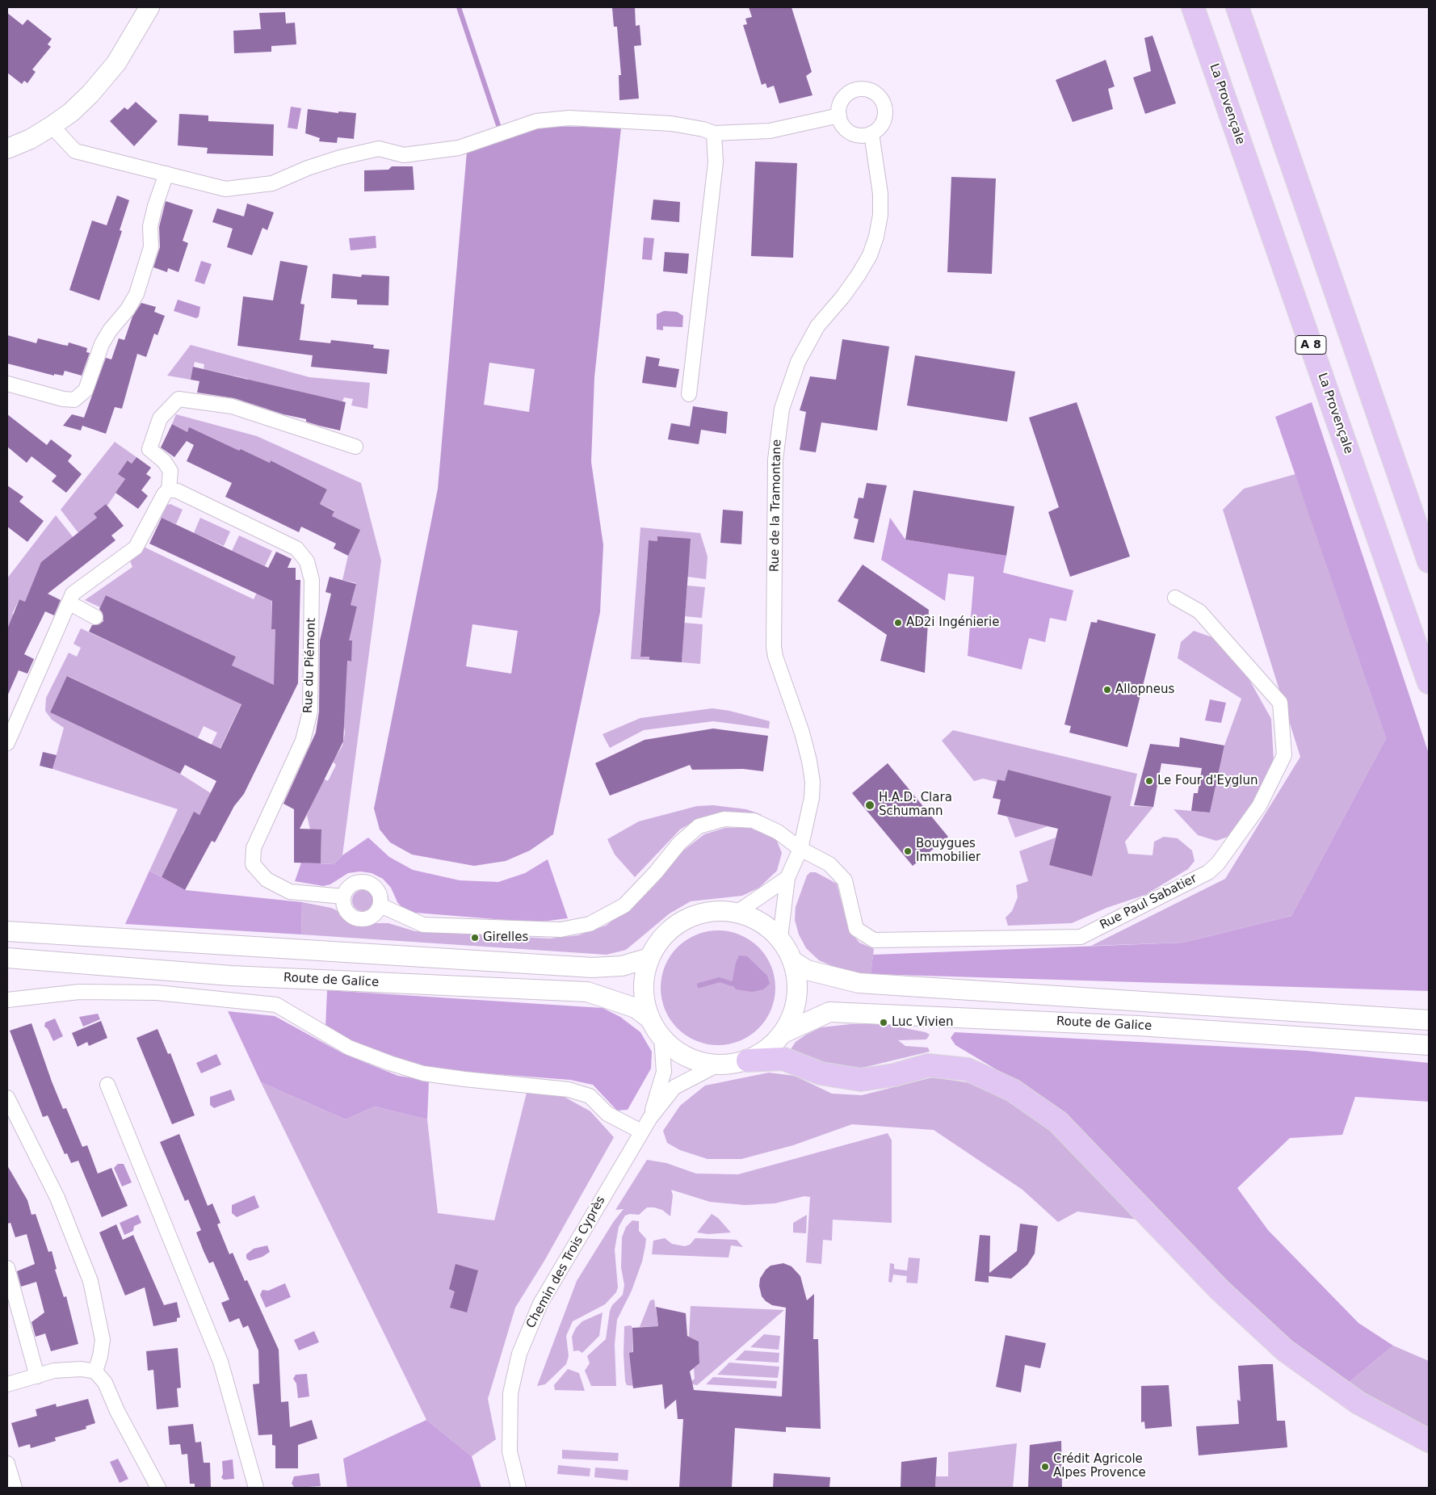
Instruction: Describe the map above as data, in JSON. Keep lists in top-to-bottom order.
{
  "streets": {
    "highway": ["La Provençale", "A 8"],
    "main road": ["Route de Galice"],
    "street": [
      "Rue de la Tramontane",
      "Rue du Piémont",
      "Rue Paul Sabatier",
      "Chemin des Trois Cyprès"
    ]
  },
  "crossings": [
    ["Rue de la Tramontane", "Rue Paul Sabatier"]
  ],
  "places": [
    "AD2i Ingénierie",
    "Allopneus",
    "Le Four d'Eyglun",
    "H.A.D. Clara Schumann",
    "Bouygues Immobilier",
    "Girelles",
    "Luc Vivien",
    "Crédit Agricole Alpes Provence"
  ]
}
